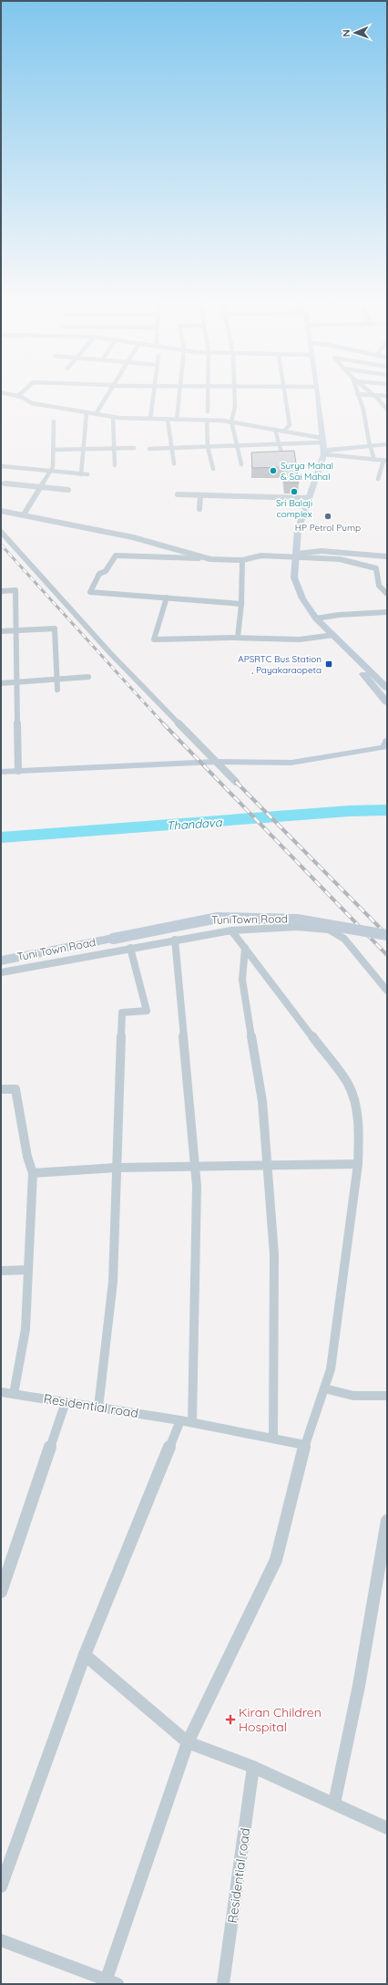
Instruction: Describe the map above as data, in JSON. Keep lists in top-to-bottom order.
{
  "streets": {
    "street": ["TuniTown Road", "Tuni Town Road", "Residential road"]
  },
  "crossings": [
    ["TuniTown Road", "Tuni Town Road"]
  ],
  "water": ["Thandava"],
  "places": {
    "other": ["Surya Mahal & Sai Mahal", "Sri Balaji complex", "HP Petrol Pump"],
    "transit": ["APSRTC Bus Station , Payakaraopeta"],
    "health": ["Kiran Children Hospital"]
  },
  "north": "left"
}
